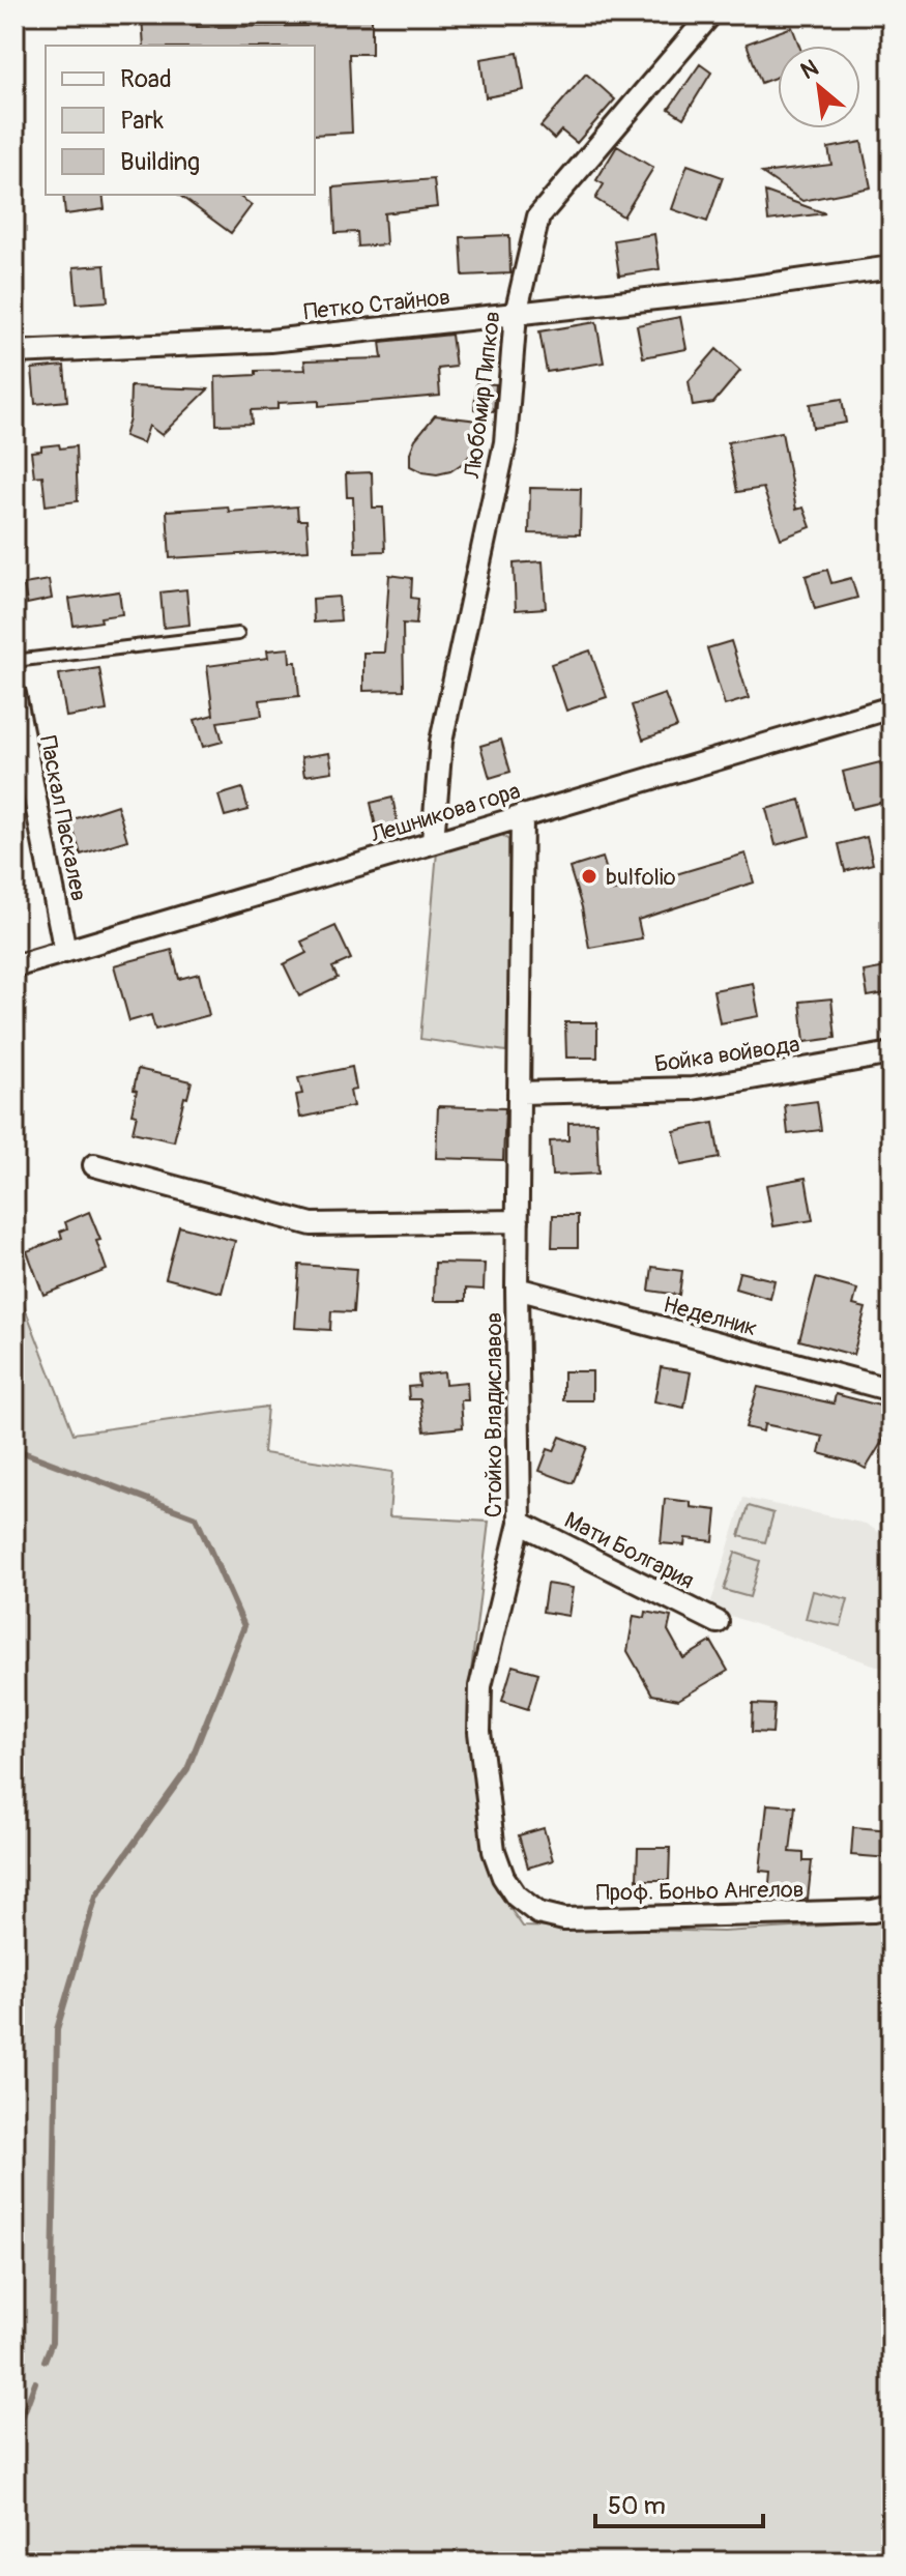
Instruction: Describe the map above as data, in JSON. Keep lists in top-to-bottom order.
{
  "streets": {
    "street": [
      "Петко Стайнов",
      "Любомир Пипков",
      "Лешникова гора",
      "Паскал Паскалев",
      "Бойка войвода",
      "Неделник",
      "Стойко Владиславов",
      "Мати Болгария",
      "Проф. Боньо Ангелов"
    ]
  },
  "crossings": [
    ["Петко Стайнов", "Любомир Пипков"],
    ["Любомир Пипков", "Лешникова гора"],
    ["Лешникова гора", "Паскал Паскалев"],
    ["Лешникова гора", "Стойко Владиславов"],
    ["Бойка войвода", "Стойко Владиславов"],
    ["Неделник", "Стойко Владиславов"],
    ["Стойко Владиславов", "Мати Болгария"],
    ["Стойко Владиславов", "Проф. Боньо Ангелов"]
  ],
  "places": ["bulfolio"],
  "legend": ["Road", "Park", "Building"],
  "scale_bar": "50 m",
  "north": "top left"
}
